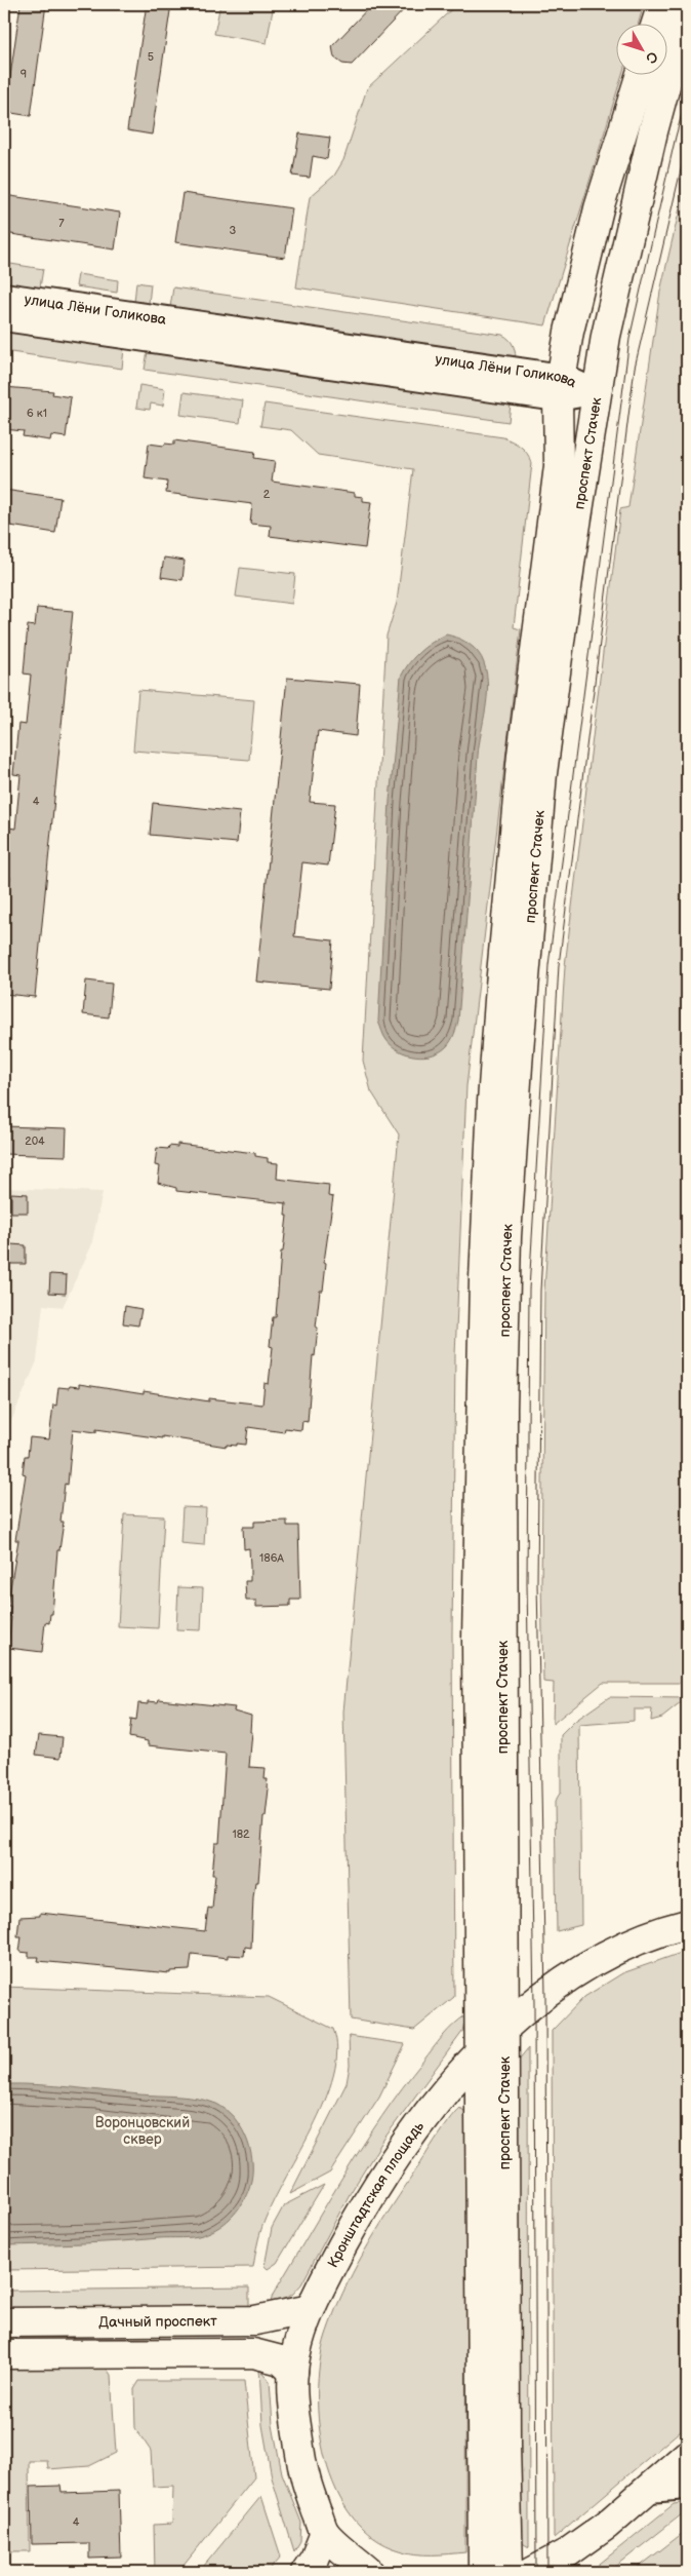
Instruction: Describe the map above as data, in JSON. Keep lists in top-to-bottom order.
{
  "streets": {
    "main road": ["проспект Стачек", "Кронштадтская площадь", "Дачный проспект"],
    "street": ["улица Лёни Голикова"]
  },
  "crossings": [
    ["улица Лёни Голикова", "проспект Стачек"],
    ["проспект Стачек", "Кронштадтская площадь"],
    ["Кронштадтская площадь", "Дачный проспект"]
  ],
  "parks": ["Воронцовский сквер"],
  "house_numbers": [
    "5",
    "9",
    "7",
    "3",
    "6 к1",
    "2",
    "4",
    "204",
    "186А",
    "182",
    "4"
  ],
  "north": "bottom right"
}
